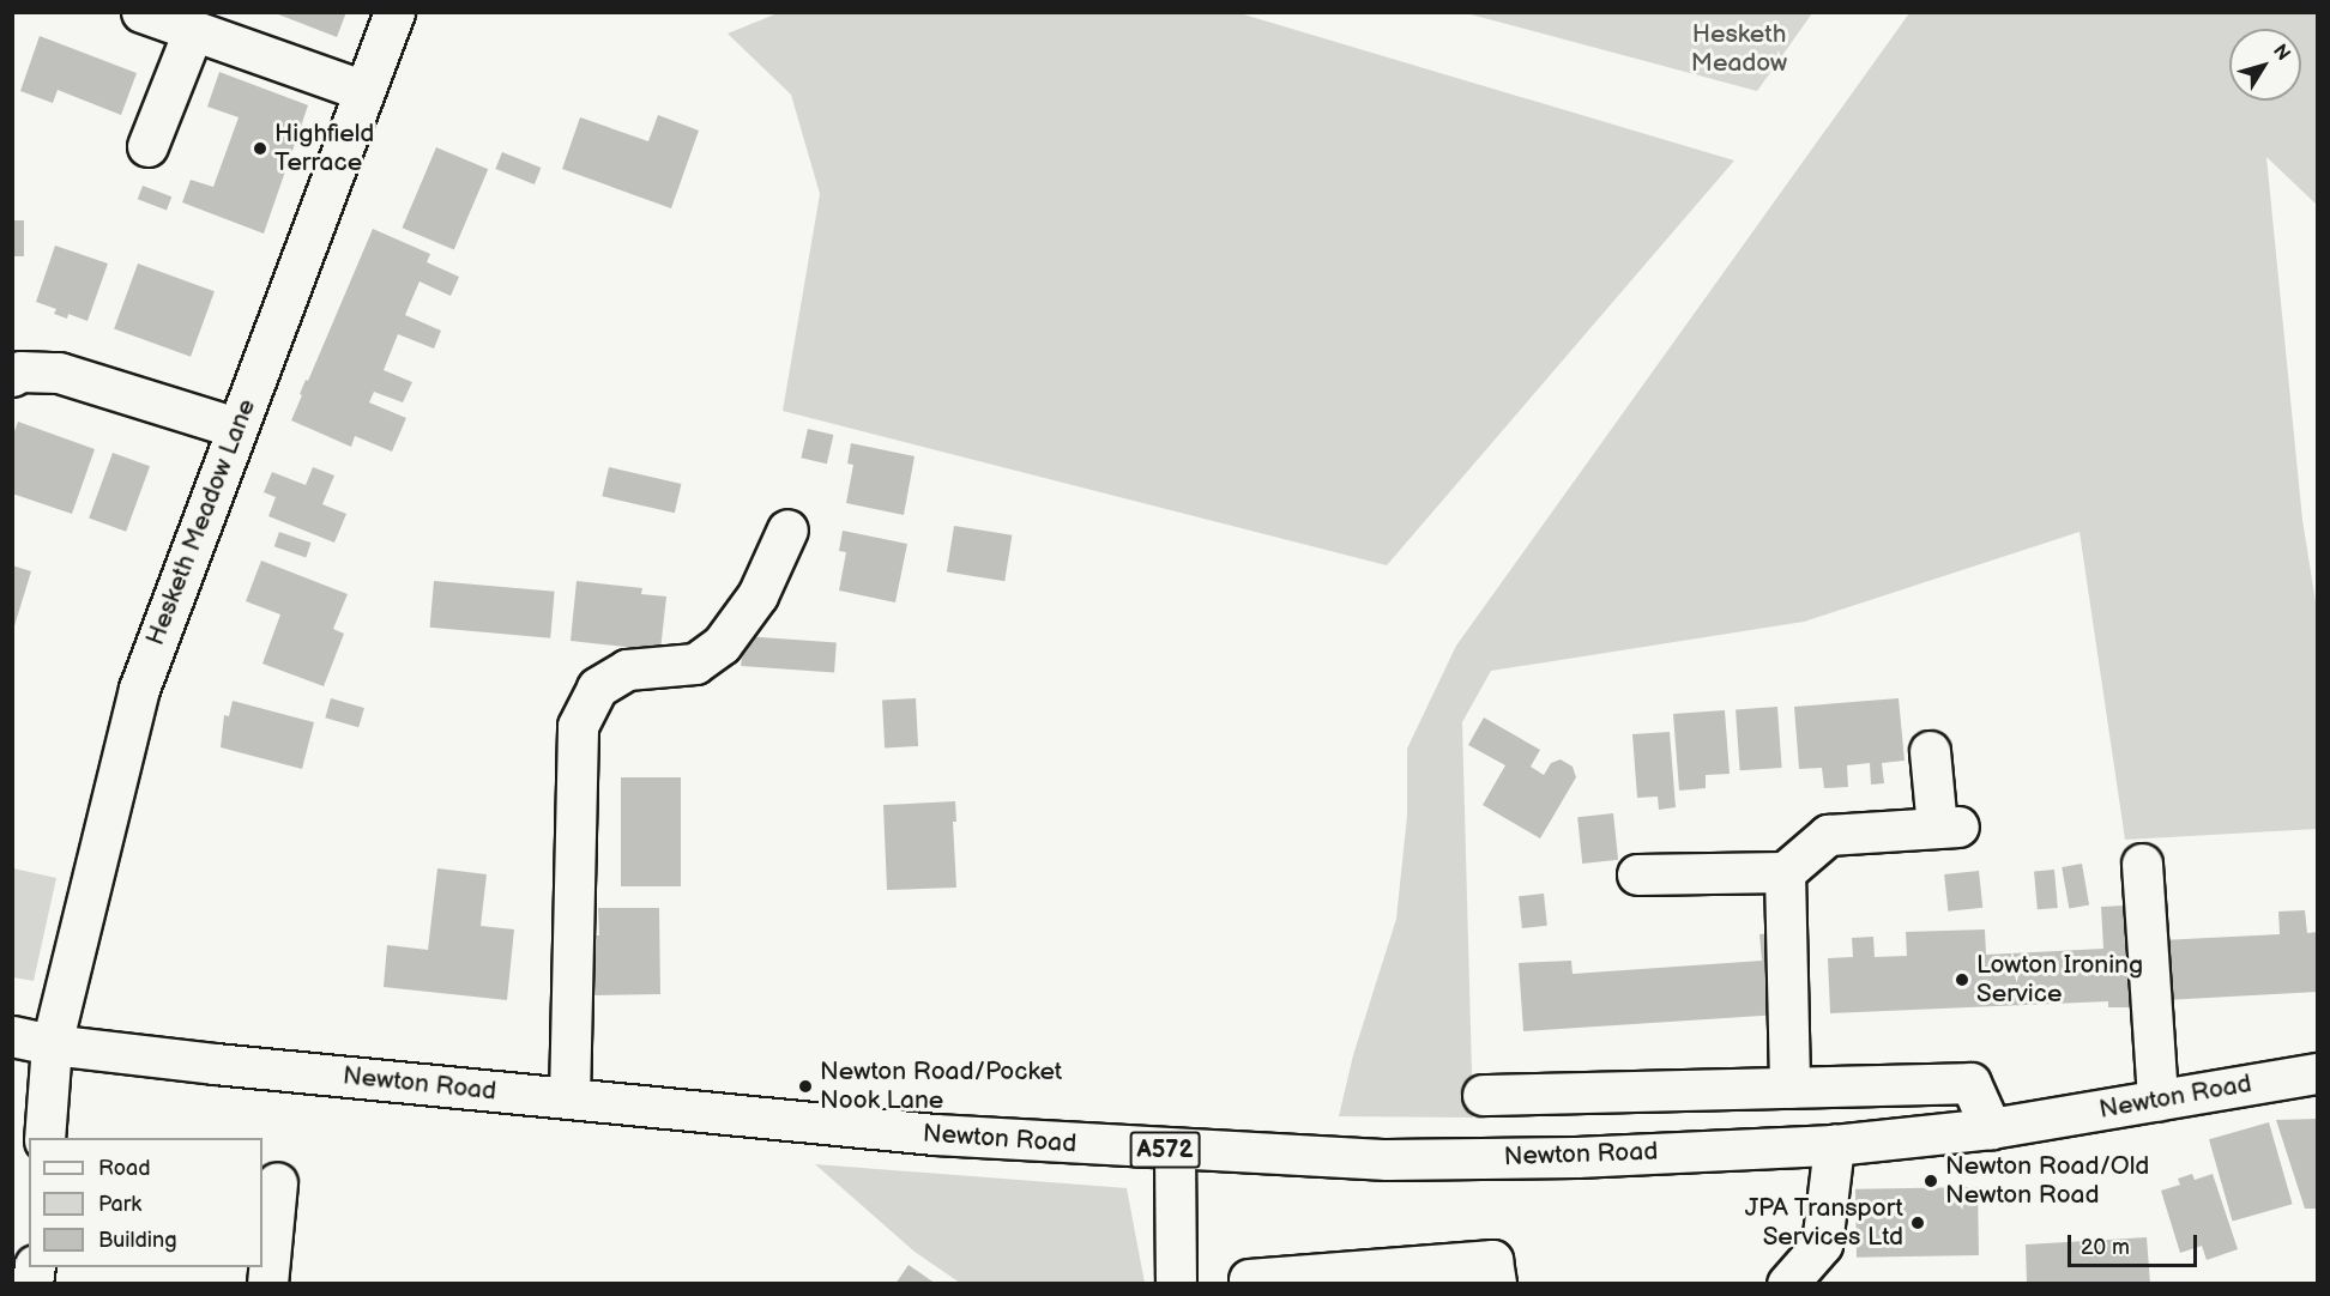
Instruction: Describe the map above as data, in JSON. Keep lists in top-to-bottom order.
{
  "streets": {
    "street": ["Hesketh Meadow Lane", "Newton Road", "A572"]
  },
  "crossings": [
    ["Hesketh Meadow Lane", "Newton Road"]
  ],
  "parks": ["Hesketh Meadow"],
  "places": [
    "Highfield Terrace",
    "Lowton Ironing Service",
    "Newton Road/Pocket Nook Lane",
    "Newton Road/Old Newton Road",
    "JPA Transport Services Ltd"
  ],
  "legend": ["Road", "Park", "Building"],
  "scale_bar": "20 m",
  "north": "top right"
}
